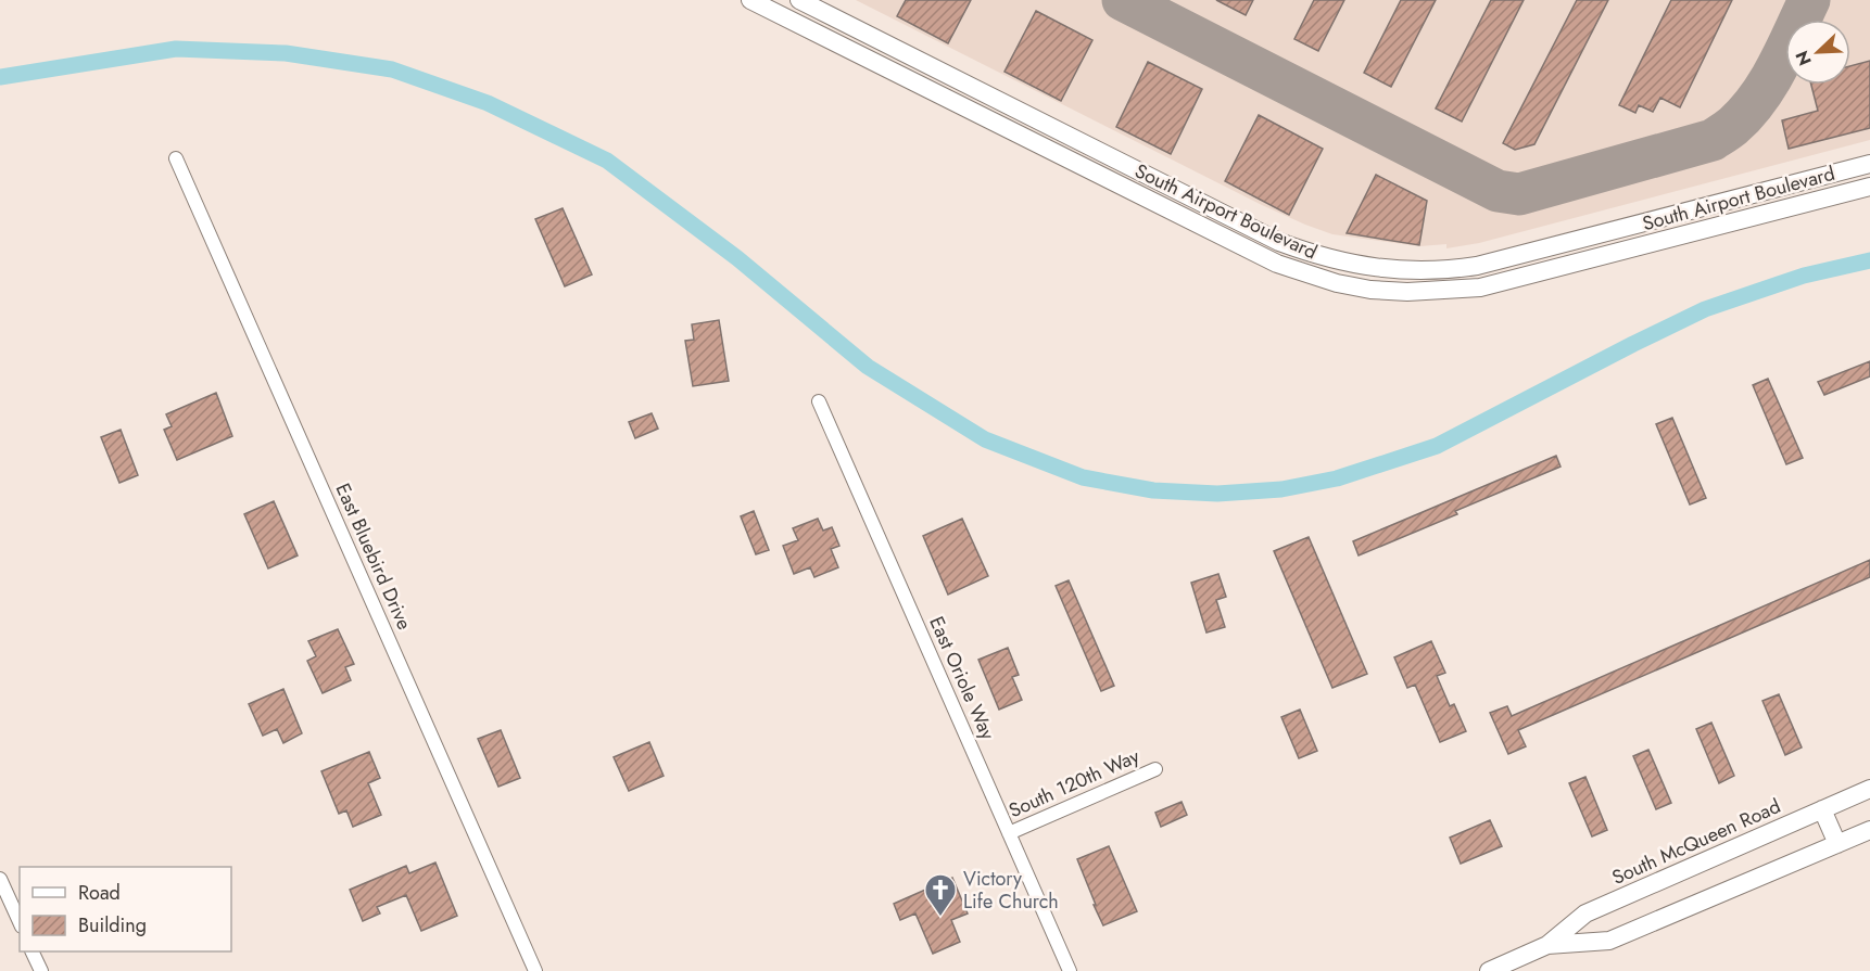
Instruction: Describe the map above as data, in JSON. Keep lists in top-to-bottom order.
{
  "streets": {
    "street": [
      "South Airport Boulevard",
      "East Bluebird Drive",
      "East Oriole Way",
      "South 120th Way",
      "South McQueen Road"
    ]
  },
  "crossings": [
    ["East Oriole Way", "South 120th Way"]
  ],
  "places": {
    "church": ["Victory Life Church"]
  },
  "legend": ["Road", "Building"],
  "north": "bottom left"
}
